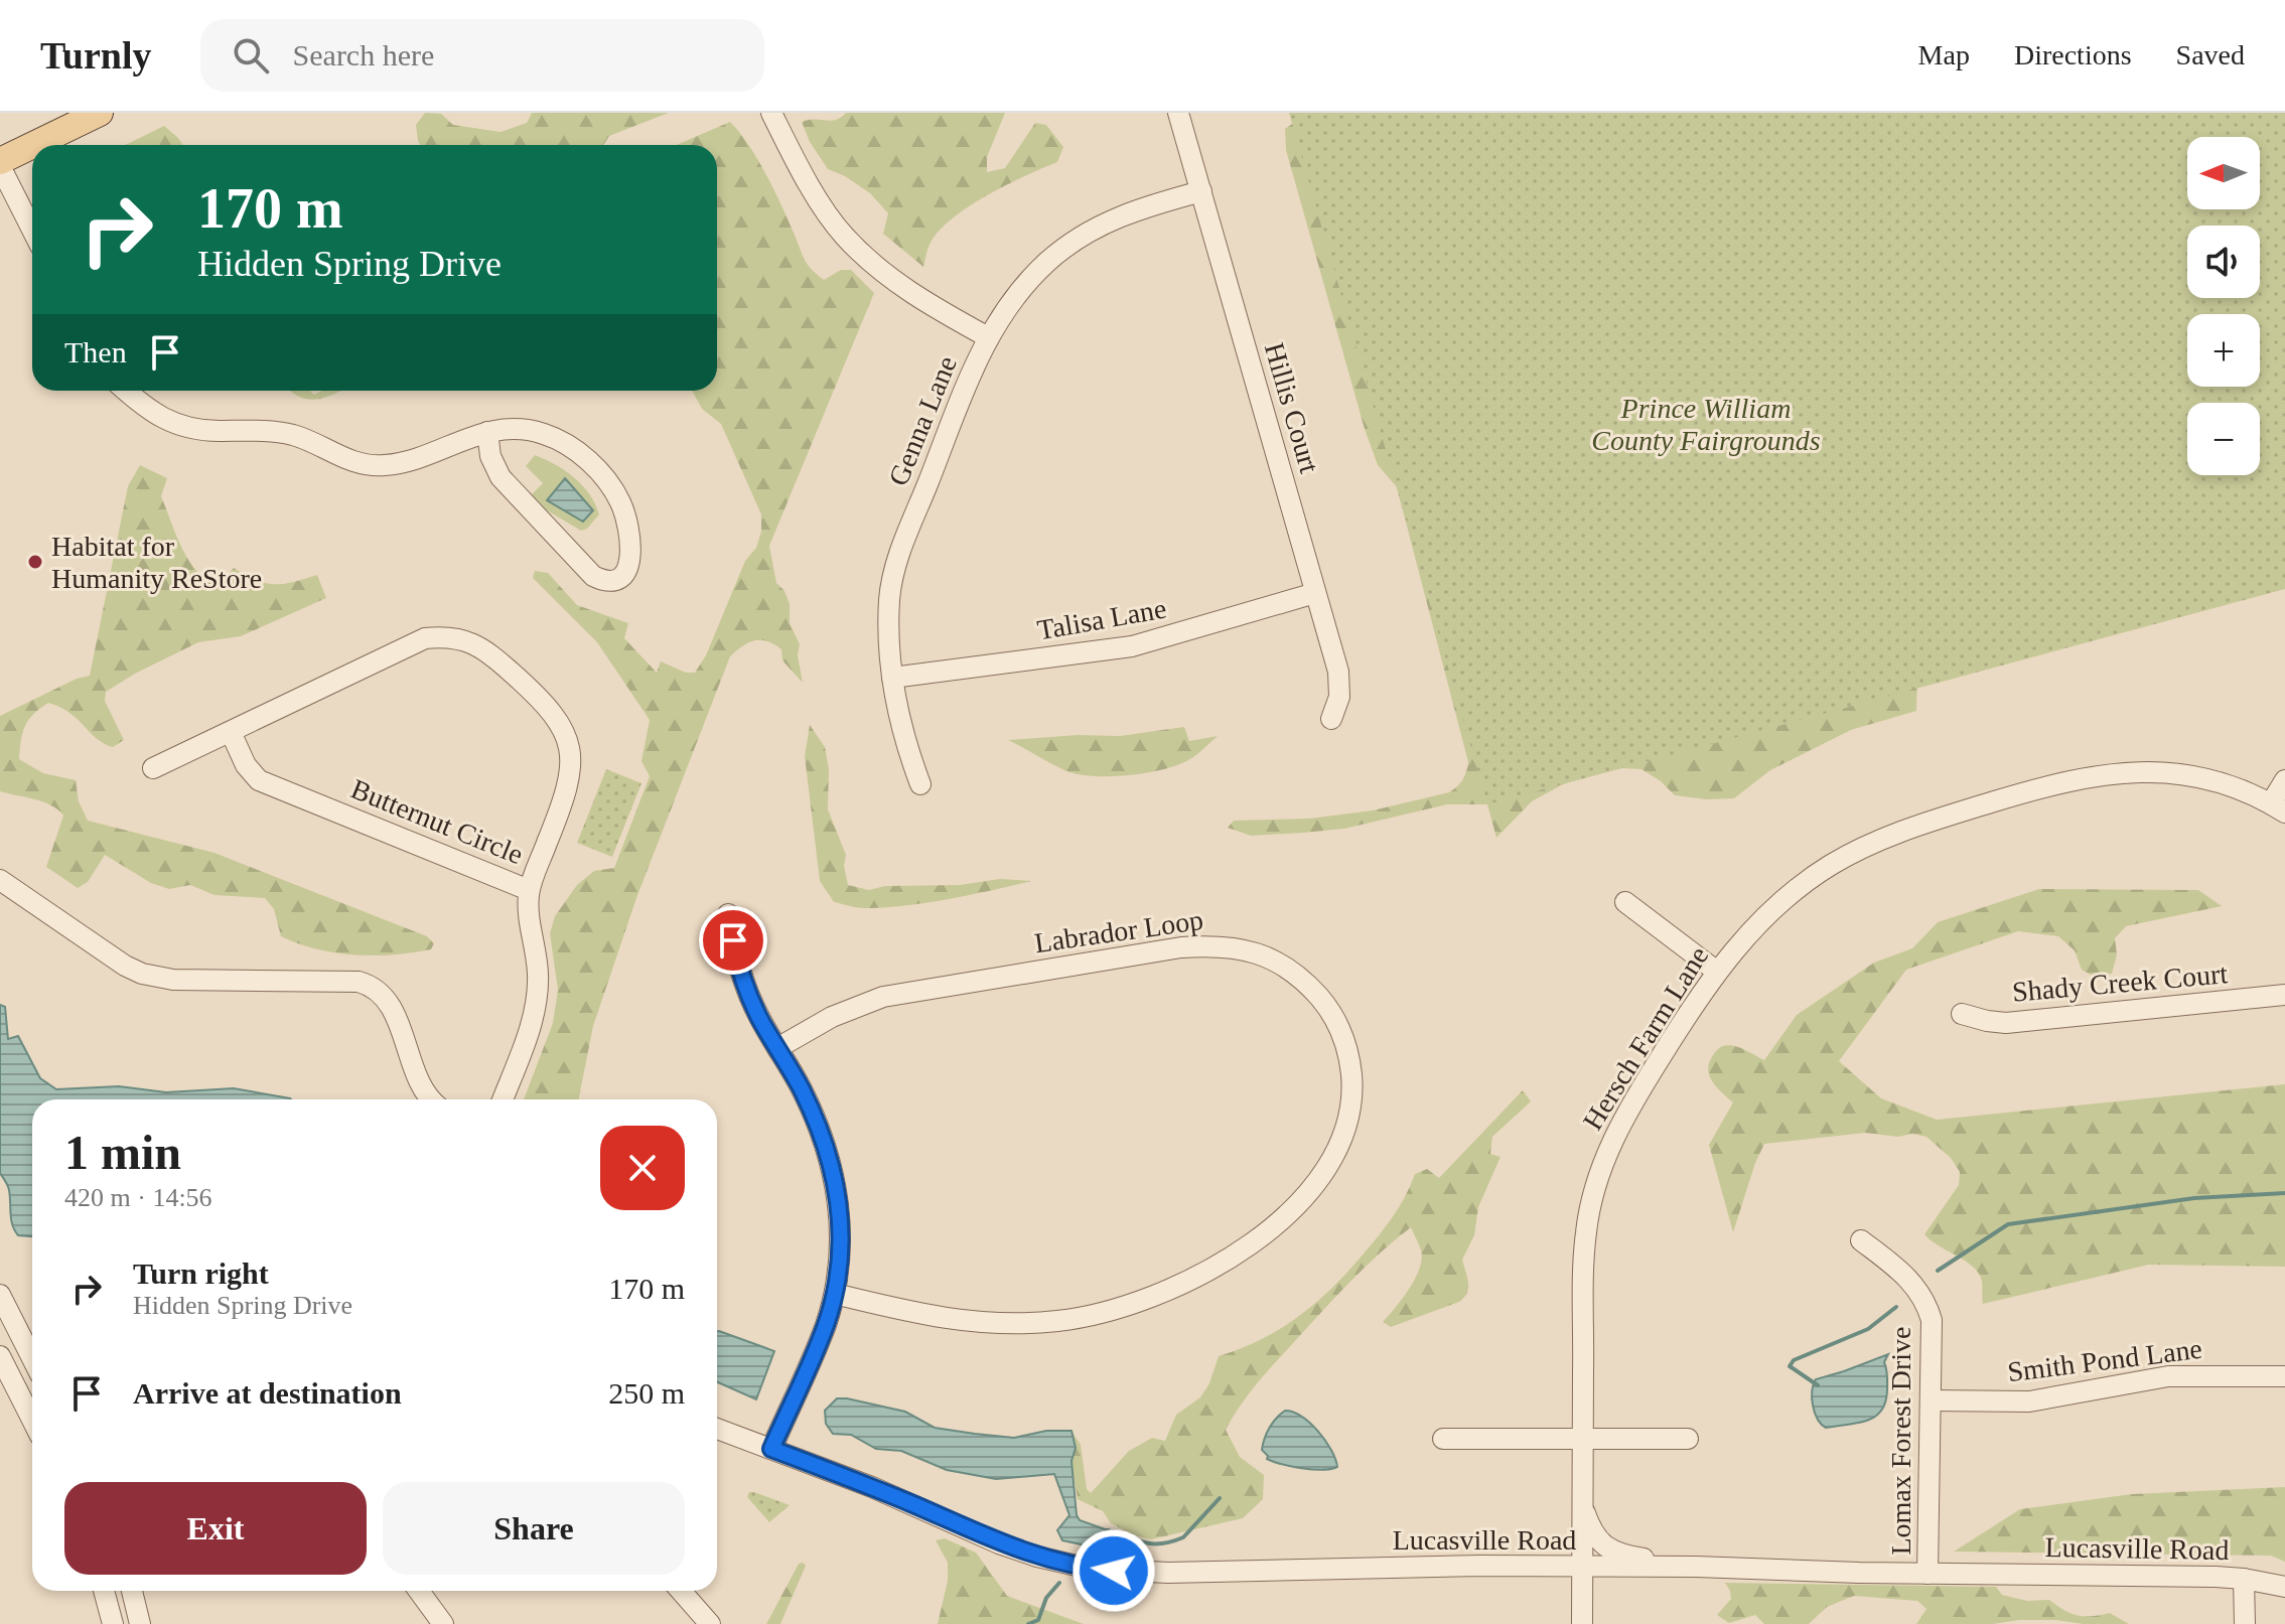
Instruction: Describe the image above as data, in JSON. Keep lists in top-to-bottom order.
{
  "streets": {
    "street": [
      "Hillis Court",
      "Genna Lane",
      "Talisa Lane",
      "Butternut Circle",
      "Labrador Loop",
      "Shady Creek Court",
      "Hersch Farm Lane",
      "Smith Pond Lane",
      "Lomax Forest Drive",
      "Lucasville Road"
    ]
  },
  "crossings": [
    ["Hillis Court", "Genna Lane"],
    ["Hillis Court", "Talisa Lane"],
    ["Genna Lane", "Talisa Lane"],
    ["Hersch Farm Lane", "Lucasville Road"],
    ["Smith Pond Lane", "Lomax Forest Drive"],
    ["Lomax Forest Drive", "Lucasville Road"]
  ],
  "parks": ["Prince William County Fairgrounds"],
  "places": ["Habitat for Humanity ReStore"],
  "north": "left",
  "page": {
    "header": "Turnly",
    "search": "Search here",
    "nav": ["Map", "Directions", "Saved"],
    "map_buttons": ["+", "−"],
    "turn": ["170 m", "Hidden Spring Drive"],
    "then": "Then",
    "heading": ["1 min", "420 m · 14:56"],
    "list": [
      {
        "name": "Turn right",
        "note": "Hidden Spring Drive",
        "value": "170 m"
      },
      {
        "name": "Arrive at destination",
        "value": "250 m"
      }
    ],
    "buttons": ["Exit", "Share"]
  }
}
